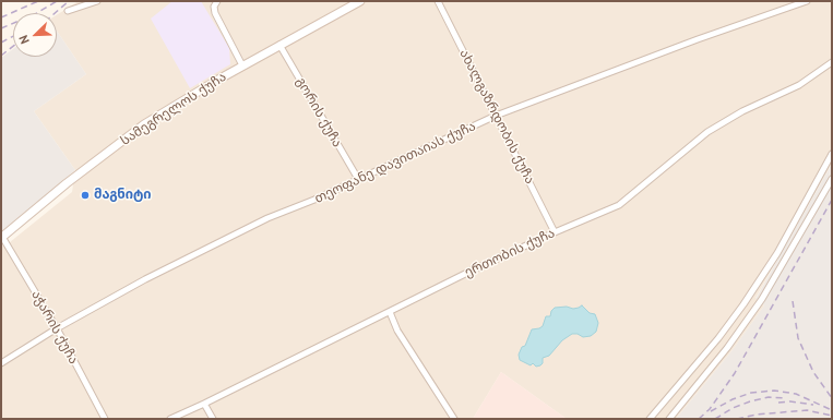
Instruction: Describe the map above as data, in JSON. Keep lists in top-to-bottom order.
{
  "streets": {
    "main road": ["სამეგრელოს ქუჩა"],
    "street": [
      "გორის ქუჩა",
      "ახალგაზრდობის ქუჩა",
      "თეოფანე დავითაიას ქუჩა",
      "ერთობის ქუჩა",
      "აჭარის ქუჩა"
    ]
  },
  "crossings": [
    ["სამეგრელოს ქუჩა", "გორის ქუჩა"],
    ["სამეგრელოს ქუჩა", "აჭარის ქუჩა"],
    ["გორის ქუჩა", "თეოფანე დავითაიას ქუჩა"],
    ["ახალგაზრდობის ქუჩა", "თეოფანე დავითაიას ქუჩა"],
    ["ახალგაზრდობის ქუჩა", "ერთობის ქუჩა"],
    ["თეოფანე დავითაიას ქუჩა", "აჭარის ქუჩა"]
  ],
  "places": ["მაგნიტი"],
  "north": "bottom left"
}
